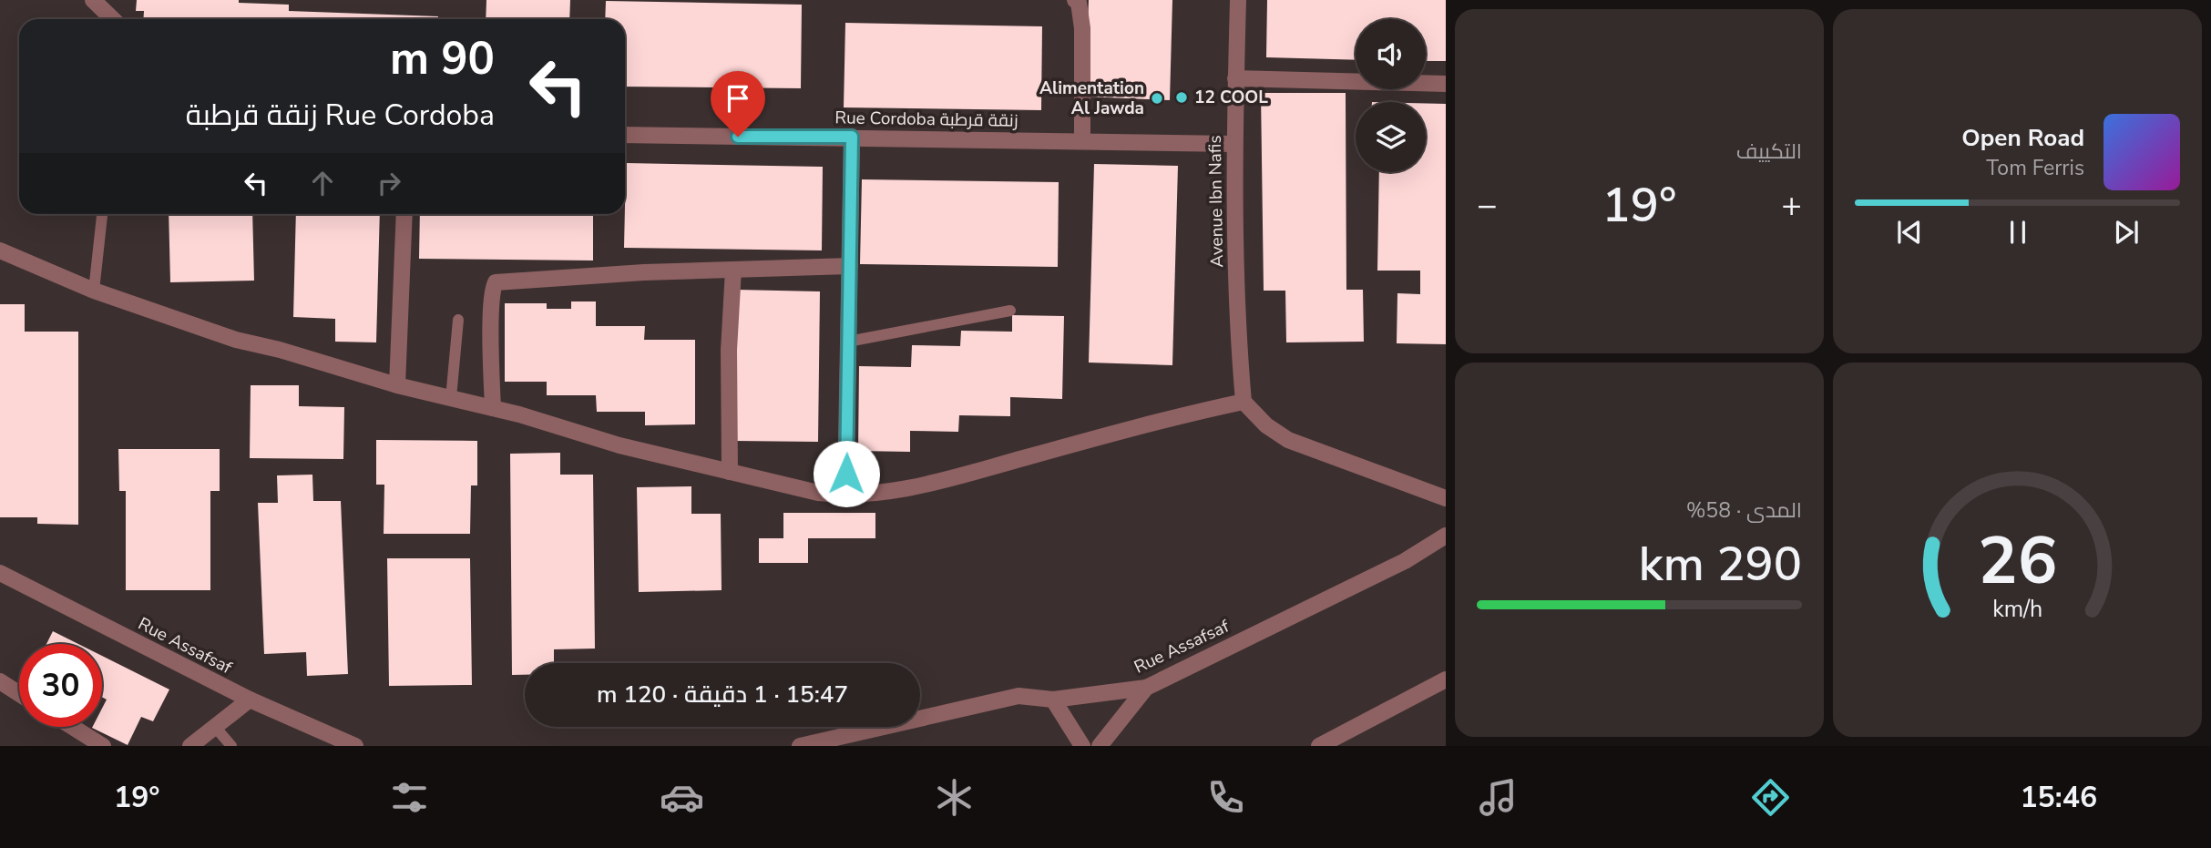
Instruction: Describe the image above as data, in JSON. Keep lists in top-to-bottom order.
{
  "streets": {
    "street": ["Rue Cordoba زنقة قرطبة", "Avenue Ibn Nafis", "Rue Assafsaf"]
  },
  "crossings": [
    ["Rue Cordoba زنقة قرطبة", "Avenue Ibn Nafis"]
  ],
  "places": ["12 COOL", "Alimentation Al Jawda"],
  "page": {
    "tile": [
      "التكييف",
      ["المدى · 58%", "290 km"]
    ],
    "turn": ["90 m", "Rue Cordoba زنقة قرطبة"],
    "song": ["Open Road", "Tom Ferris"],
    "heat": ["−", "19°", "+"],
    "limit": "30",
    "trip": "15:47 · 1 دقيقة · 120 m",
    "tabs": ["15:46", "19°"],
    "gauge": ["26", "km/h"]
  }
}
